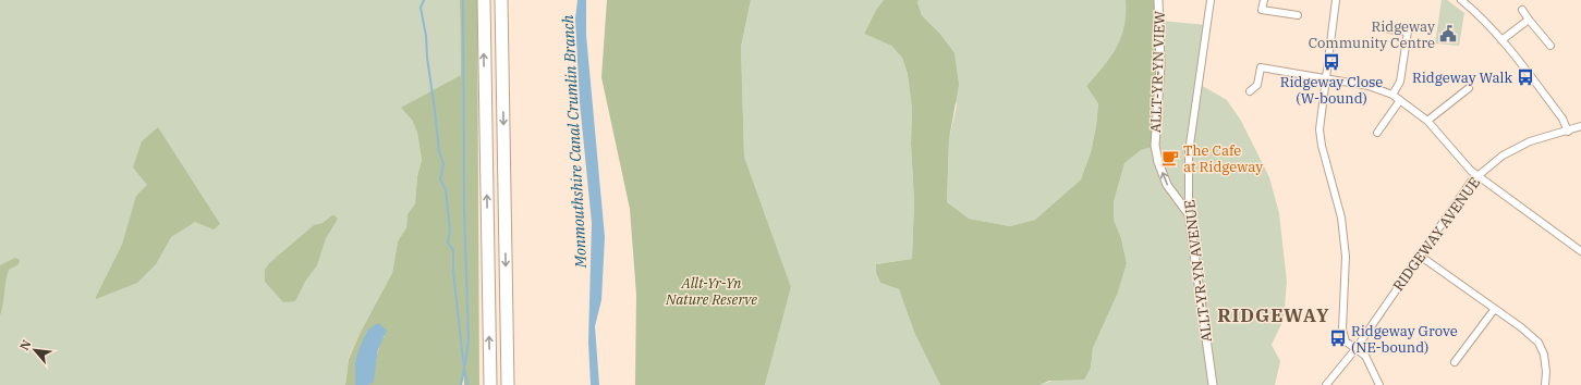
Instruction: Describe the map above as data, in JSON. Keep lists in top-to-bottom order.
{
  "streets": {
    "street": ["ALLT-YR-YN VIEW", "RIDGEWAY AVENUE", "ALLT-YR-YN AVENUE"]
  },
  "crossings": [
    ["ALLT-YR-YN VIEW", "ALLT-YR-YN AVENUE"]
  ],
  "one_way": ["ALLT-YR-YN VIEW"],
  "districts": ["RIDGEWAY"],
  "water": ["Monmouthshire Canal Crumlin Branch"],
  "parks": ["Allt-Yr-Yn Nature Reserve"],
  "places": {
    "public building": ["Ridgeway Community Centre"],
    "bus stop": ["Ridgeway Close (W-bound)", "Ridgeway Walk", "Ridgeway Grove (NE-bound)"],
    "cafe": ["The Cafe at Ridgeway"]
  },
  "north": "top left"
}
